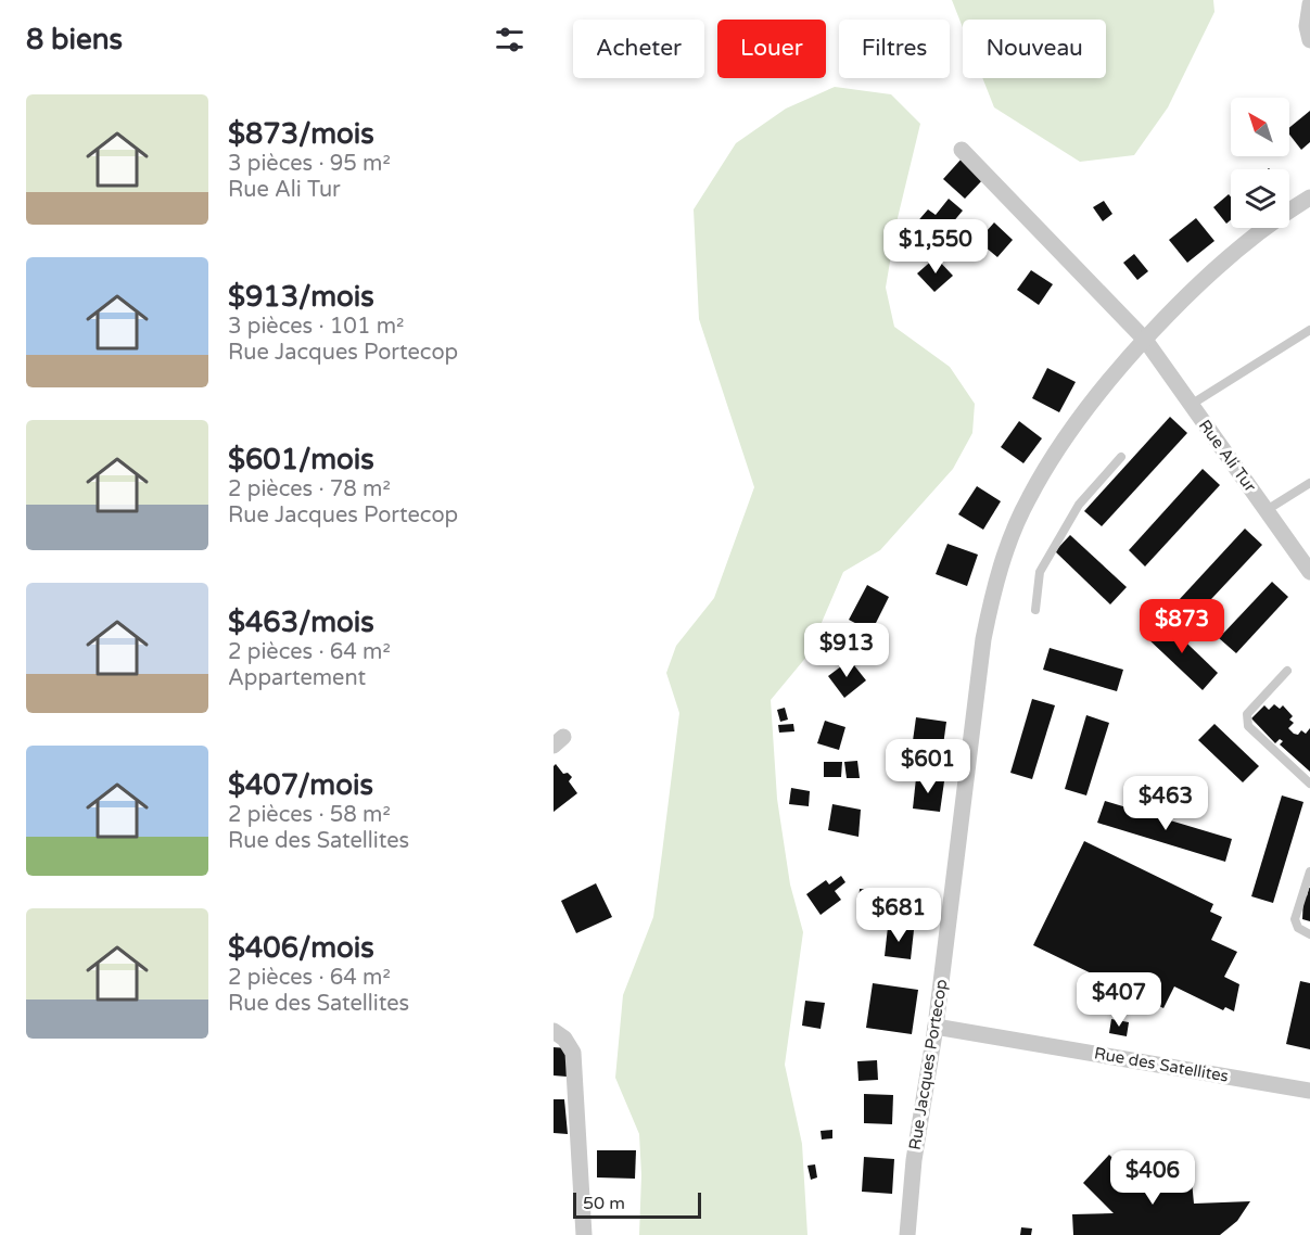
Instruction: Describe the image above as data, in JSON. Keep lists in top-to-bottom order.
{
  "streets": {
    "street": ["Rue Ali Tur", "Rue Jacques Portecop", "Rue des Satellites"]
  },
  "crossings": [
    ["Rue Ali Tur", "Rue Jacques Portecop"],
    ["Rue Jacques Portecop", "Rue des Satellites"]
  ],
  "scale_bar": "50 m",
  "north": "top left",
  "page": {
    "heading": "8 biens",
    "chip": [
      "Acheter",
      "Louer",
      "Filtres",
      "Nouveau"
    ],
    "list": [
      {
        "name": "$873/mois",
        "note": "3 pièces · 95 m² · Rue Ali Tur"
      },
      {
        "name": "$913/mois",
        "note": "3 pièces · 101 m² · Rue Jacques Portecop"
      },
      {
        "name": "$601/mois",
        "note": "2 pièces · 78 m² · Rue Jacques Portecop"
      },
      {
        "name": "$463/mois",
        "note": "2 pièces · 64 m² · Appartement"
      },
      {
        "name": "$407/mois",
        "note": "2 pièces · 58 m² · Rue des Satellites"
      },
      {
        "name": "$406/mois",
        "note": "2 pièces · 64 m² · Rue des Satellites"
      }
    ],
    "price": [
      "$1,550",
      "$873",
      "$913",
      "$601",
      "$463",
      "$681",
      "$407",
      "$406"
    ],
    "scale": "50 m"
  }
}
